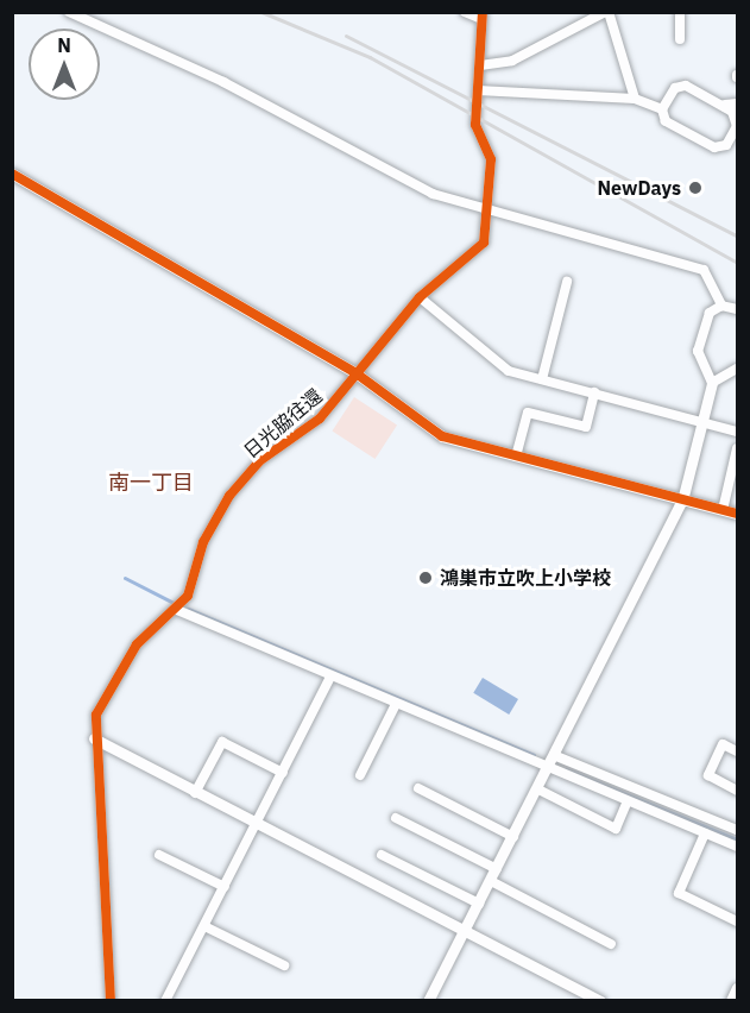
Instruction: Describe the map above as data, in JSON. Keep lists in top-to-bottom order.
{
  "streets": {
    "street": ["日光脇往還"]
  },
  "districts": ["南一丁目"],
  "places": ["NewDays", "鴻巣市立吹上小学校"],
  "north": "top"
}
